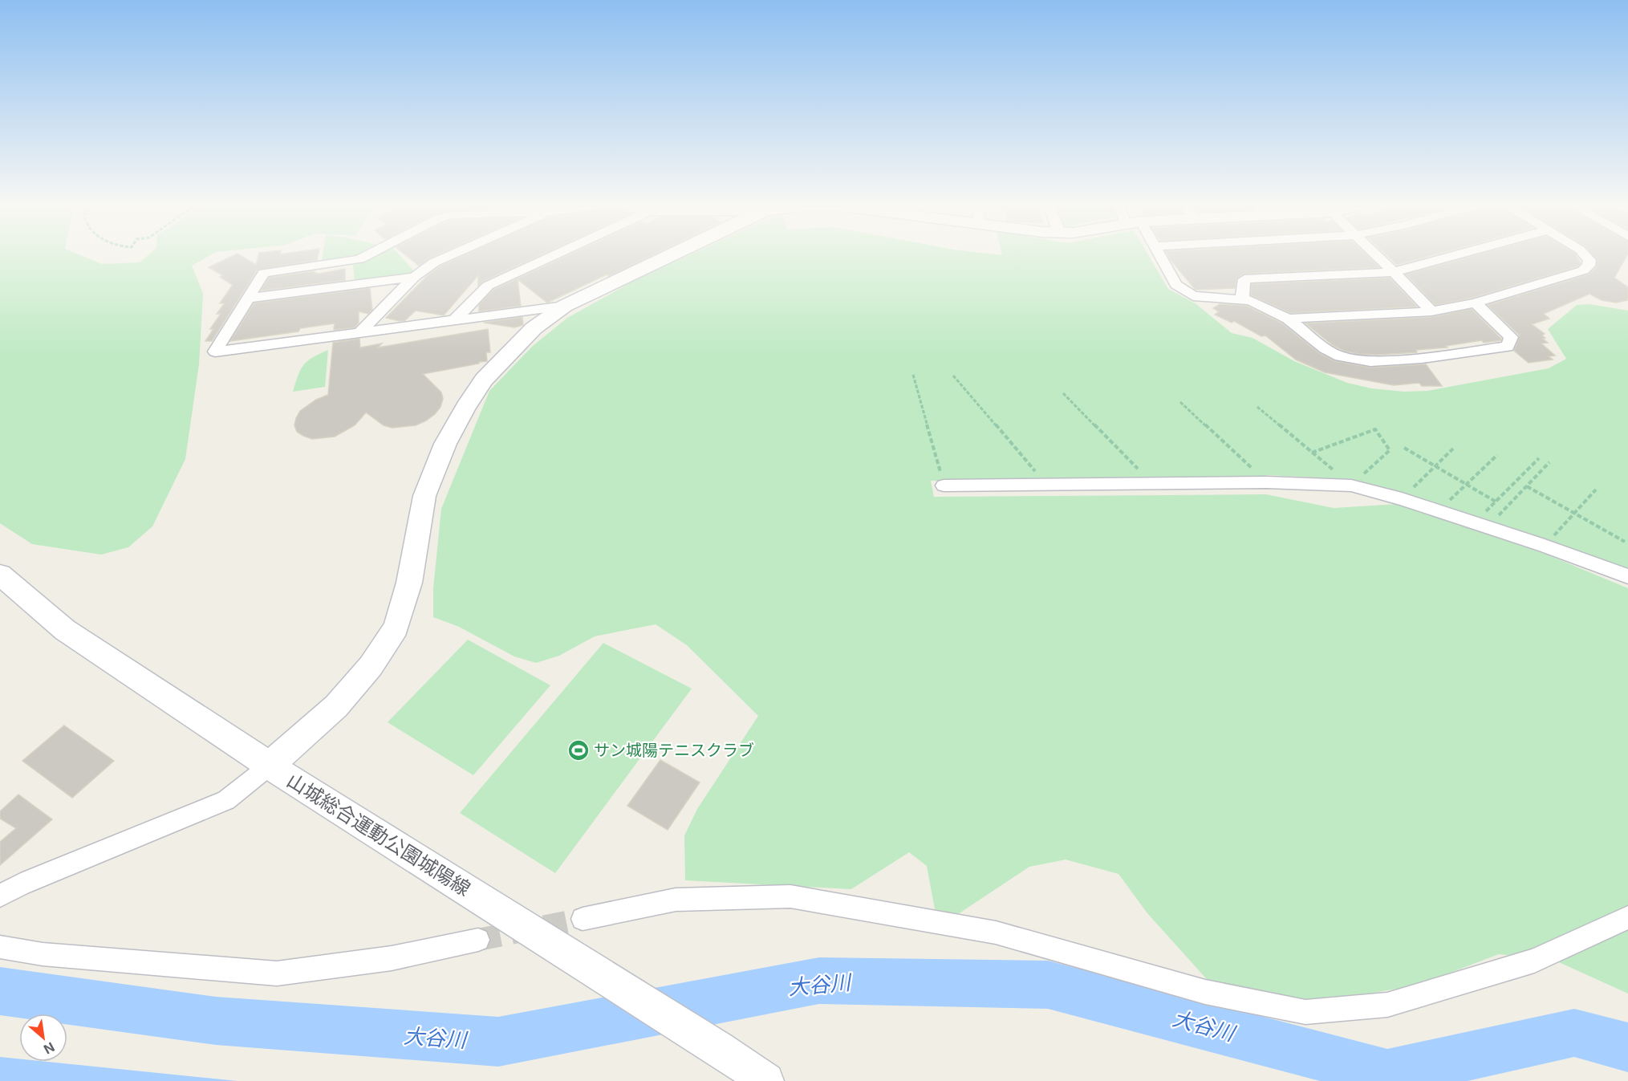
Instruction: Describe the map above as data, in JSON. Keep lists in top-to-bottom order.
{
  "streets": {
    "street": ["山城総合運動公園城陽線"]
  },
  "water": ["大谷川"],
  "places": {
    "sports": ["サン城陽テニスクラブ"]
  },
  "north": "bottom right"
}
